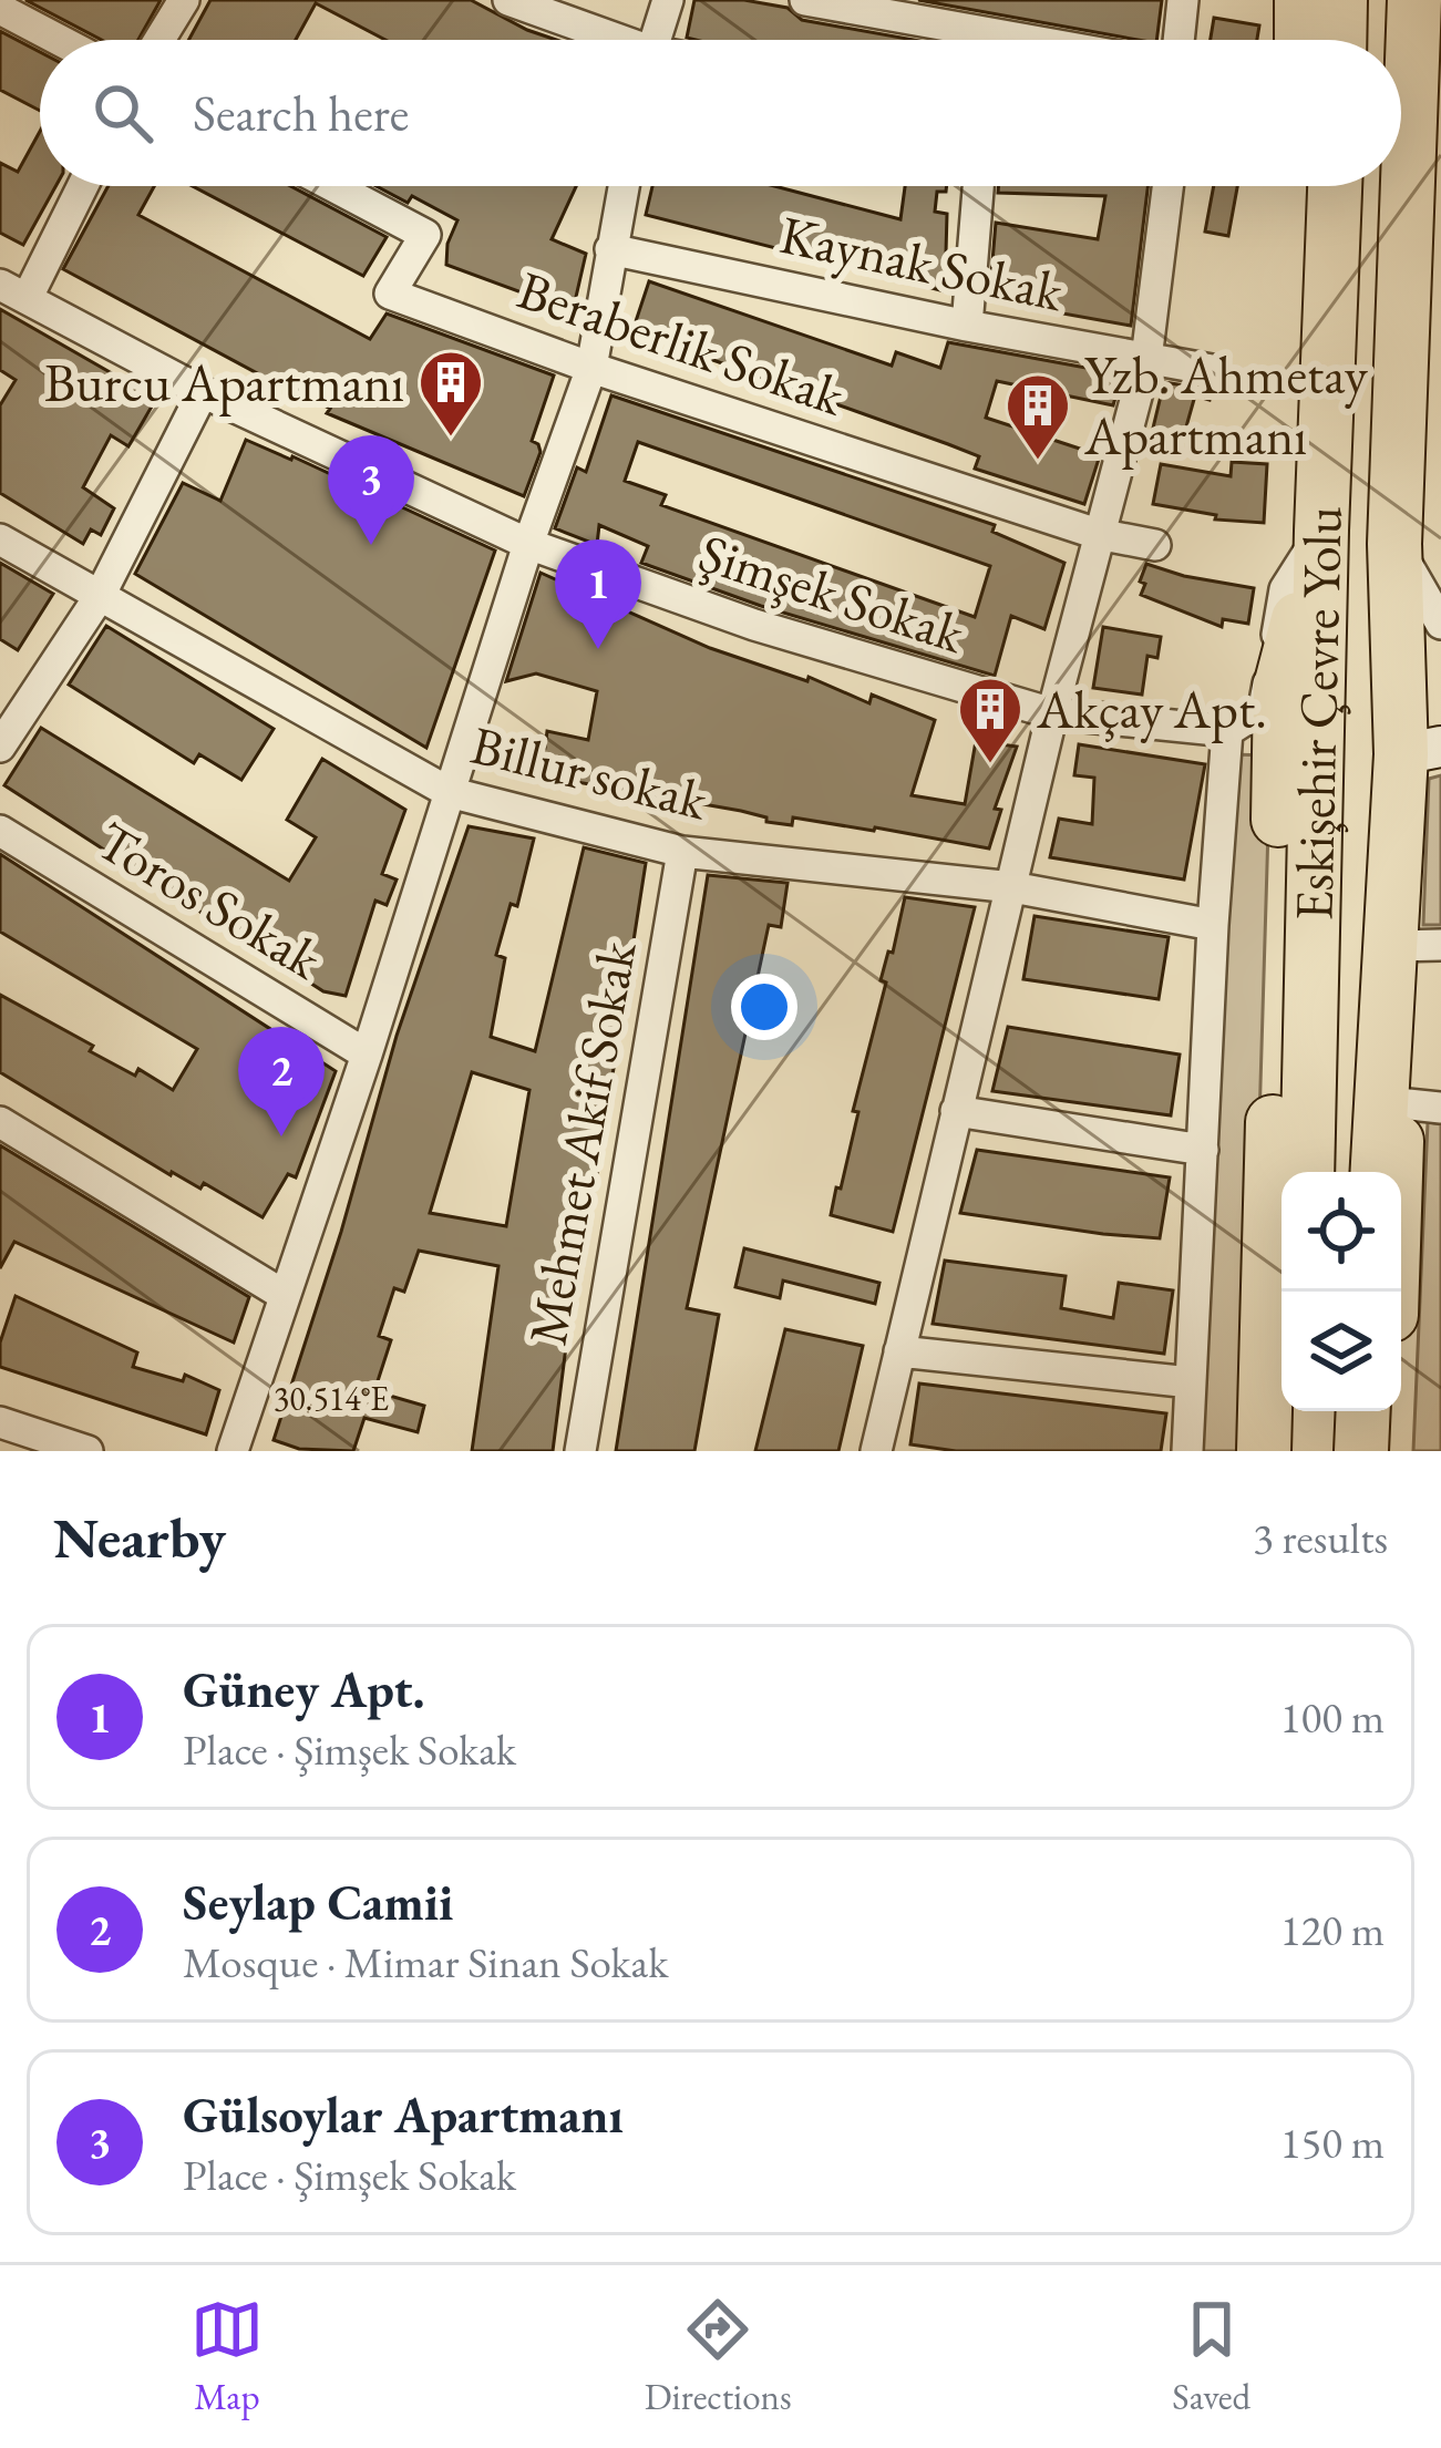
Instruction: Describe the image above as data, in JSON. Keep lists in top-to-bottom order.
{
  "streets": {
    "highway": ["Eskişehir Çevre Yolu"],
    "street": [
      "Kaynak Sokak",
      "Beraberlik Sokak",
      "Şimşek Sokak",
      "Billur sokak",
      "Toros Sokak",
      "Mehmet Akif Sokak"
    ]
  },
  "crossings": [
    ["Billur sokak", "Mehmet Akif Sokak"]
  ],
  "places": {
    "building": ["Burcu Apartmanı", "Yzb. Ahmetay Apartmanı", "Akçay Apt."]
  },
  "page": {
    "search": "Search here",
    "pins": ["3", "1", "2"],
    "heading": ["Nearby", "3 results"],
    "list": [
      {
        "mark": "1",
        "name": "Güney Apt.",
        "note": "Place · Şimşek Sokak",
        "value": "100 m"
      },
      {
        "mark": "2",
        "name": "Seylap Camii",
        "note": "Mosque · Mimar Sinan Sokak",
        "value": "120 m"
      },
      {
        "mark": "3",
        "name": "Gülsoylar Apartmanı",
        "note": "Place · Şimşek Sokak",
        "value": "150 m"
      }
    ],
    "nav": ["Map", "Directions", "Saved"]
  },
  "coordinates": ["30.514°E"]
}
